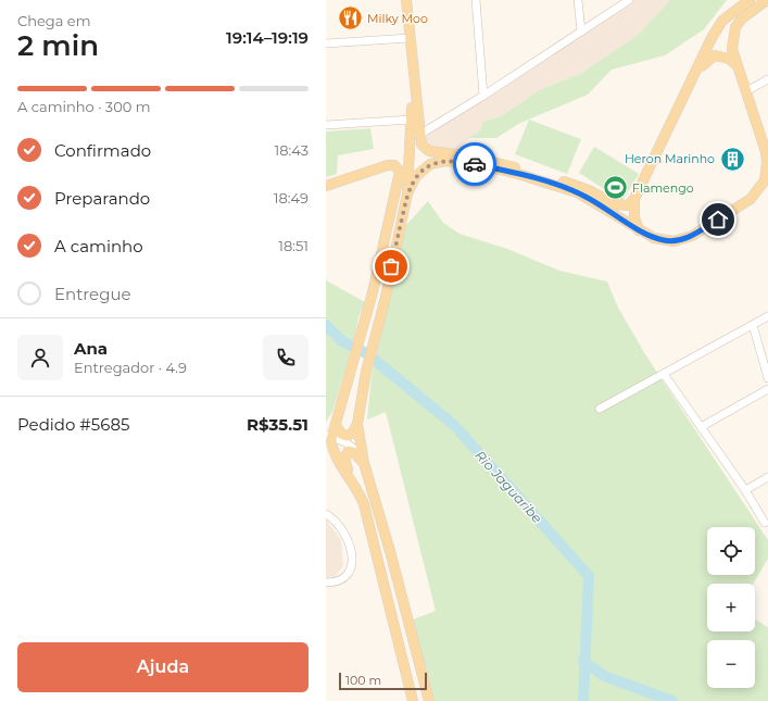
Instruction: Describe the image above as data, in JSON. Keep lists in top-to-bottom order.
{
  "water": ["Rio Jaguaribe"],
  "places": {
    "restaurant": ["Milky Moo"],
    "building": ["Heron Marinho"],
    "sports": ["Flamengo"]
  },
  "scale_bar": "100 m",
  "page": {
    "heading": ["2 min", "Chega em", "19:14–19:19"],
    "panel": [
      "Ana",
      "Entregador · 4.9",
      "Pedido #5685",
      "R$35.51"
    ],
    "bar": "A caminho · 300 m",
    "list": [
      ["Confirmado", "18:43"],
      ["Preparando", "18:49"],
      ["A caminho", "18:51"],
      "Entregue"
    ],
    "map_buttons": ["+", "−"],
    "buttons": "Ajuda",
    "scale": "100 m"
  }
}
